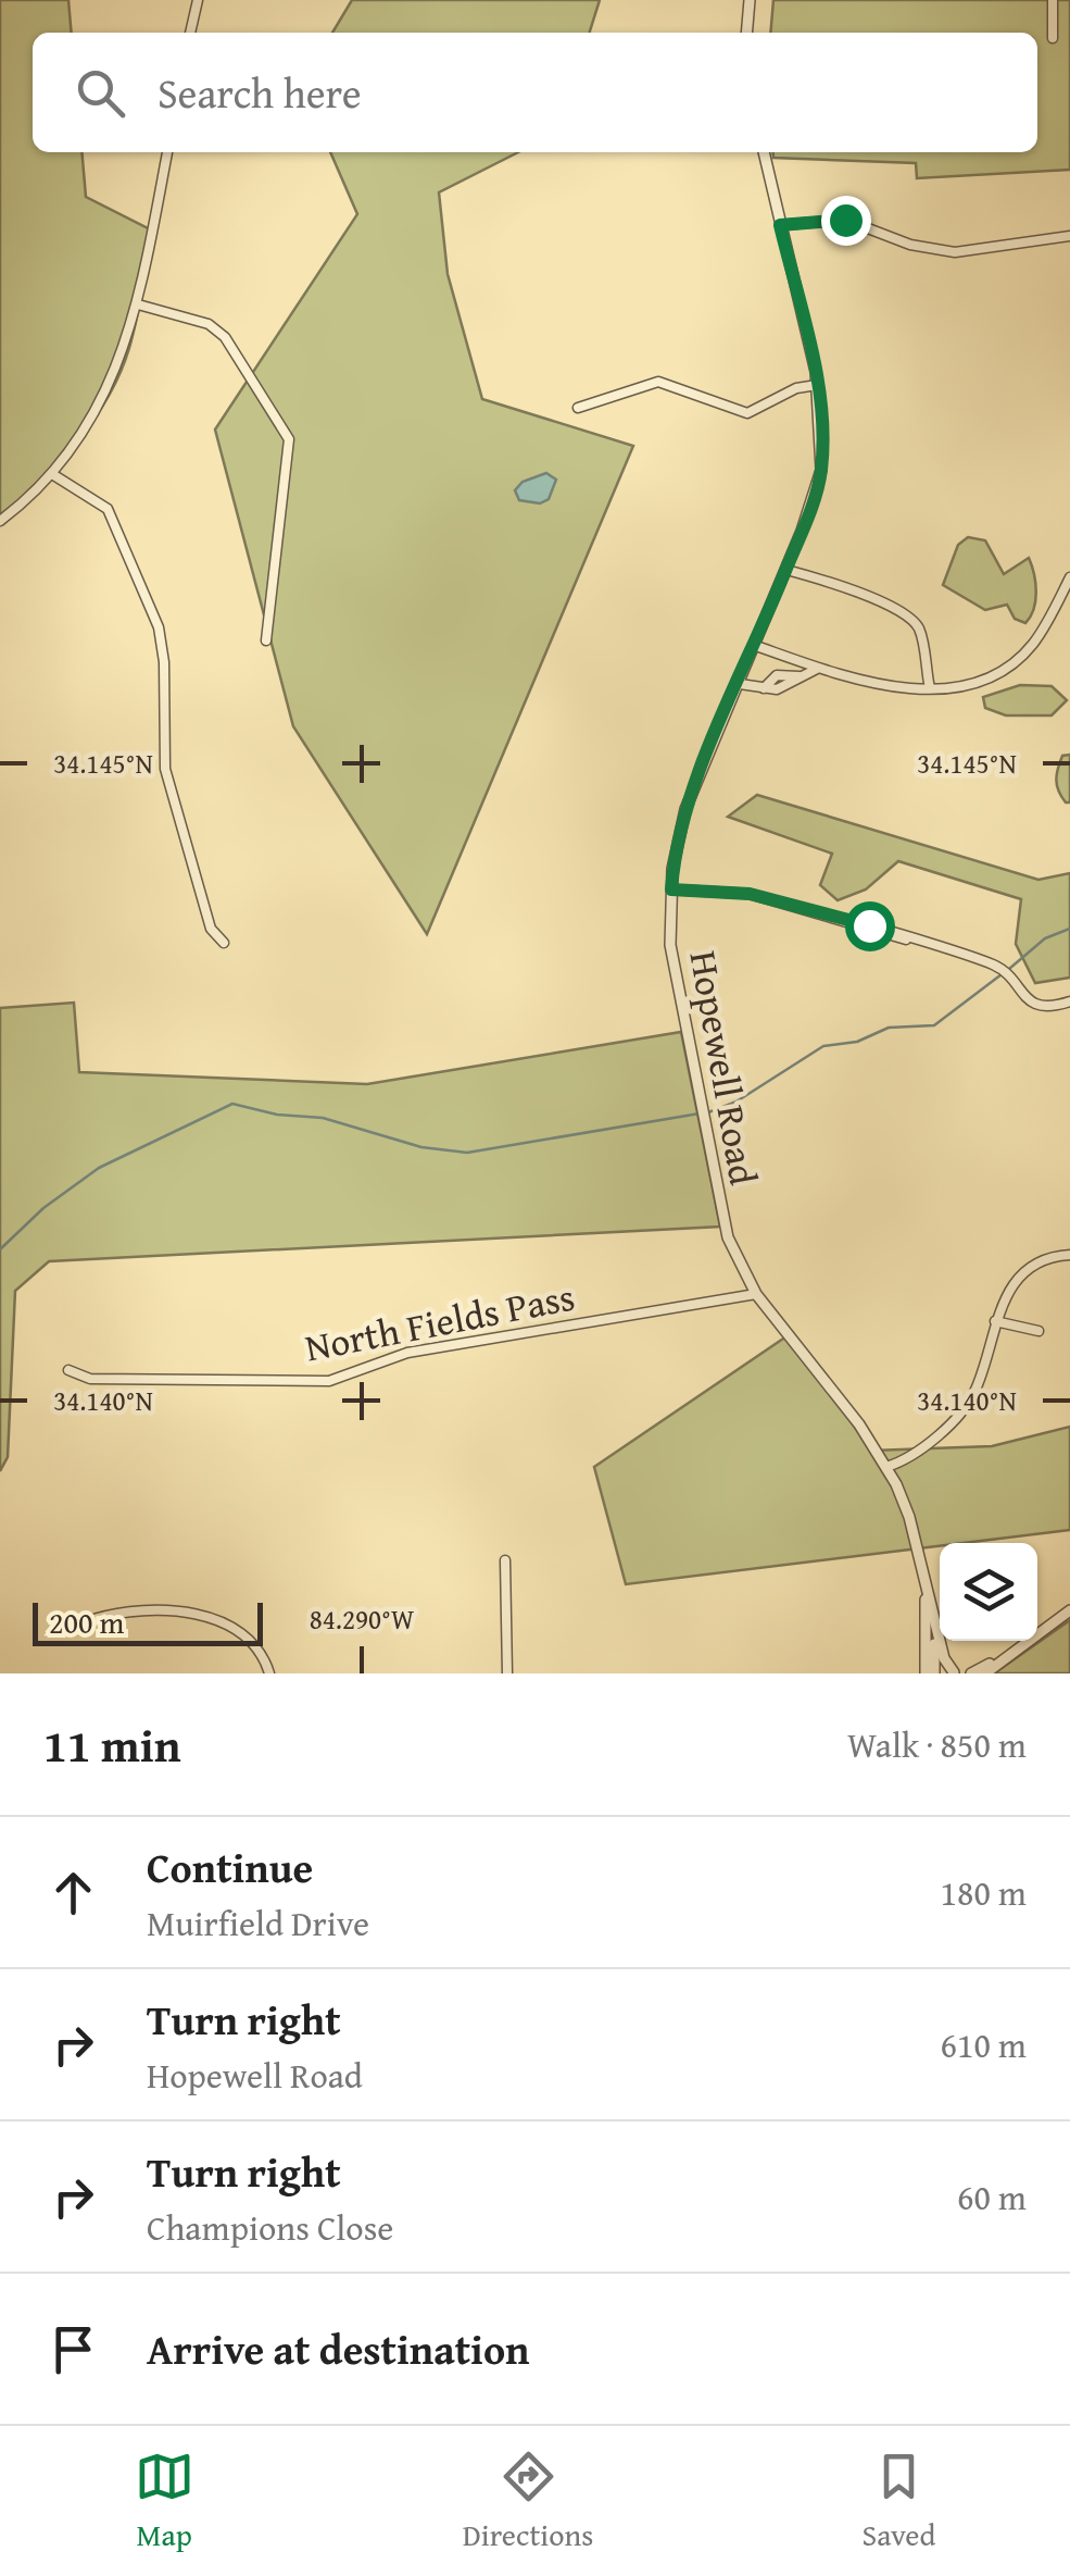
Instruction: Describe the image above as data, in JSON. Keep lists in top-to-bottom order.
{
  "streets": {
    "street": ["Hopewell Road", "North Fields Pass"]
  },
  "crossings": [
    ["Hopewell Road", "North Fields Pass"]
  ],
  "scale_bar": "200 m",
  "page": {
    "search": "Search here",
    "scale": "200 m",
    "heading": ["11 min", "Walk · 850 m"],
    "list": [
      ["Continue", "Muirfield Drive", "180 m"],
      ["Turn right", "Hopewell Road", "610 m"],
      ["Turn right", "Champions Close", "60 m"],
      "Arrive at destination"
    ],
    "nav": ["Map", "Directions", "Saved"]
  },
  "coordinates": ["34.145°N", "34.140°N", "84.290°W"]
}
